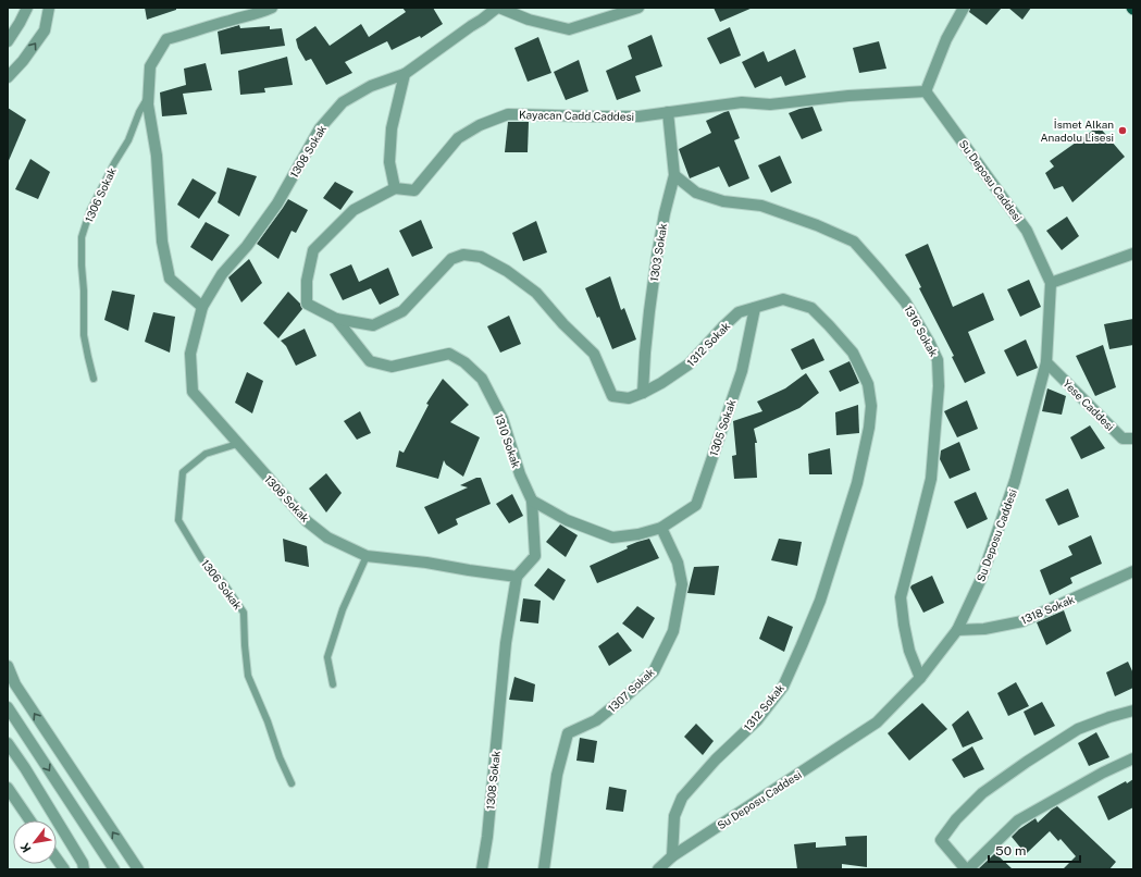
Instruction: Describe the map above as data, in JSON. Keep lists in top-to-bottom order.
{
  "streets": {
    "street": [
      "Kayacan Cadd Caddesi",
      "1308 Sokak",
      "Su Deposu Caddesi",
      "1306 Sokak",
      "1303 Sokak",
      "1316 Sokak",
      "1312 Sokak",
      "Yese Caddesi",
      "1305 Sokak",
      "1310 Sokak",
      "1318 Sokak",
      "1307 Sokak"
    ]
  },
  "crossings": [
    ["Kayacan Cadd Caddesi", "Su Deposu Caddesi"],
    ["Kayacan Cadd Caddesi", "1303 Sokak"],
    ["Kayacan Cadd Caddesi", "1310 Sokak"],
    ["1308 Sokak", "1306 Sokak"],
    ["1308 Sokak", "1310 Sokak"],
    ["Su Deposu Caddesi", "1316 Sokak"],
    ["Su Deposu Caddesi", "1312 Sokak"],
    ["Su Deposu Caddesi", "Yese Caddesi"],
    ["Su Deposu Caddesi", "1318 Sokak"],
    ["1303 Sokak", "1316 Sokak"],
    ["1303 Sokak", "1312 Sokak"],
    ["1312 Sokak", "1305 Sokak"],
    ["1312 Sokak", "1310 Sokak"],
    ["1305 Sokak", "1307 Sokak"]
  ],
  "places": ["İsmet Alkan Anadolu Lisesi"],
  "scale_bar": "50 m",
  "north": "bottom left"
}
